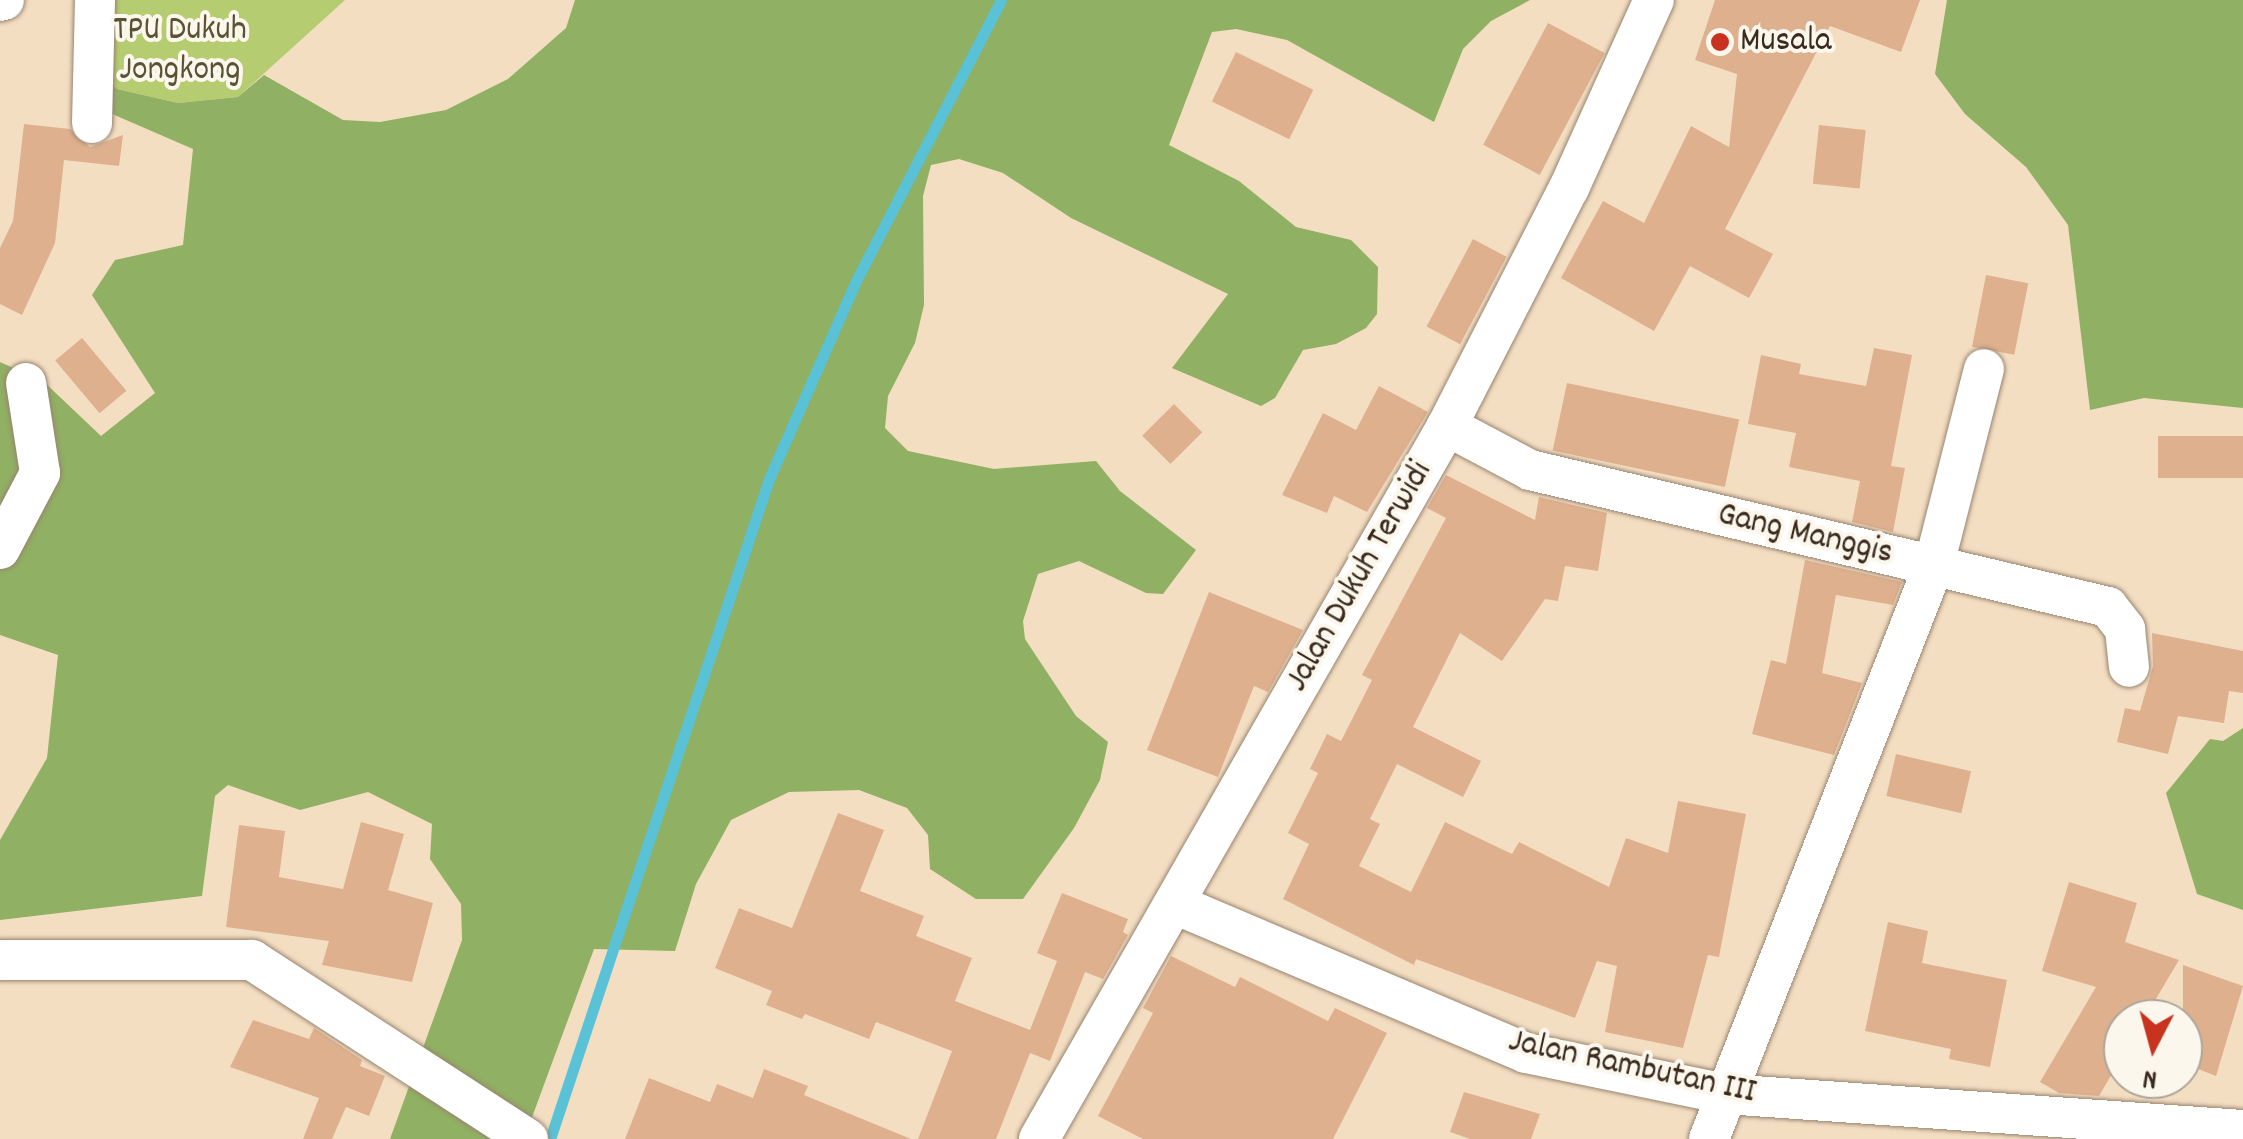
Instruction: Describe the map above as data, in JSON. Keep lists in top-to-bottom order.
{
  "streets": {
    "street": ["Gang Manggis", "Jalan Dukuh Terwidi", "Jalan Rambutan III"]
  },
  "crossings": [
    ["Gang Manggis", "Jalan Dukuh Terwidi"],
    ["Jalan Dukuh Terwidi", "Jalan Rambutan III"]
  ],
  "parks": ["TPU Dukuh Jongkong"],
  "places": ["Musala"],
  "north": "bottom"
}
